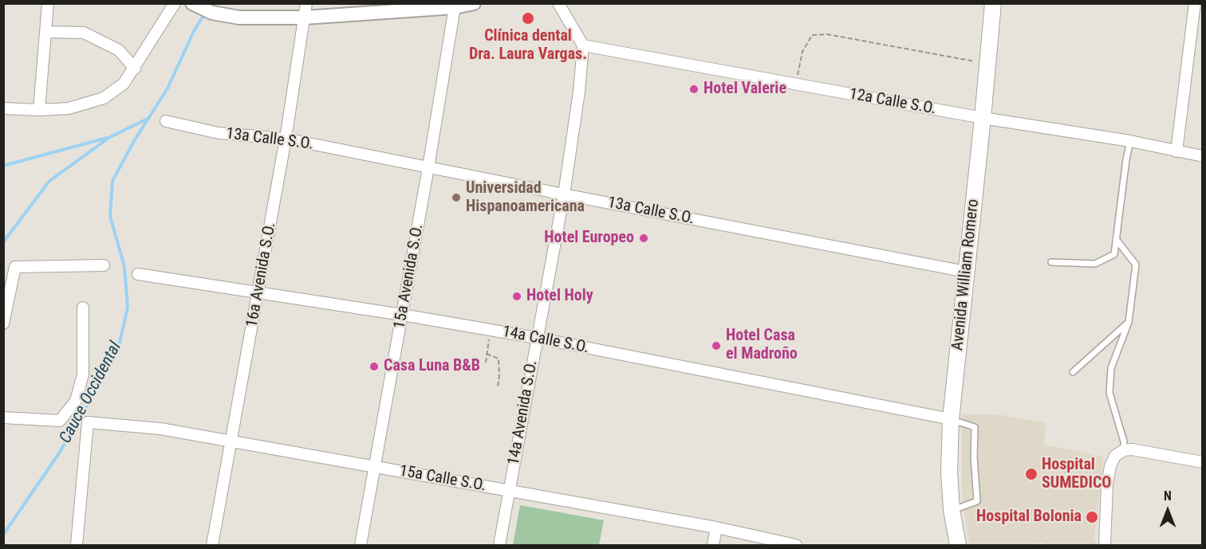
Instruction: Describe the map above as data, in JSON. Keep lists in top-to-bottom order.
{
  "streets": {
    "main road": ["Avenida William Romero"],
    "street": [
      "12a Calle S.O.",
      "13a Calle S.O.",
      "16a Avenida S.O.",
      "15a Avenida S.O.",
      "14a Calle S.O.",
      "14a Avenida S.O.",
      "15a Calle S.O."
    ]
  },
  "crossings": [
    ["12a Calle S.O.", "Avenida William Romero"],
    ["12a Calle S.O.", "14a Avenida S.O."],
    ["13a Calle S.O.", "16a Avenida S.O."],
    ["13a Calle S.O.", "Avenida William Romero"],
    ["13a Calle S.O.", "15a Avenida S.O."],
    ["13a Calle S.O.", "14a Avenida S.O."],
    ["16a Avenida S.O.", "14a Calle S.O."],
    ["16a Avenida S.O.", "15a Calle S.O."],
    ["Avenida William Romero", "14a Calle S.O."],
    ["15a Avenida S.O.", "14a Calle S.O."],
    ["15a Avenida S.O.", "15a Calle S.O."],
    ["14a Calle S.O.", "14a Avenida S.O."],
    ["14a Avenida S.O.", "15a Calle S.O."]
  ],
  "water": ["Cauce Occidental"],
  "places": [
    "Clínica dental Dra. Laura Vargas.",
    "Hotel Valerie",
    "Universidad Hispanoamericana",
    "Hotel Europeo",
    "Hotel Holy",
    "Hotel Casa el Madroño",
    "Casa Luna B&B",
    "Hospital SUMEDICO",
    "Hospital Bolonia"
  ],
  "north": "top"
}
